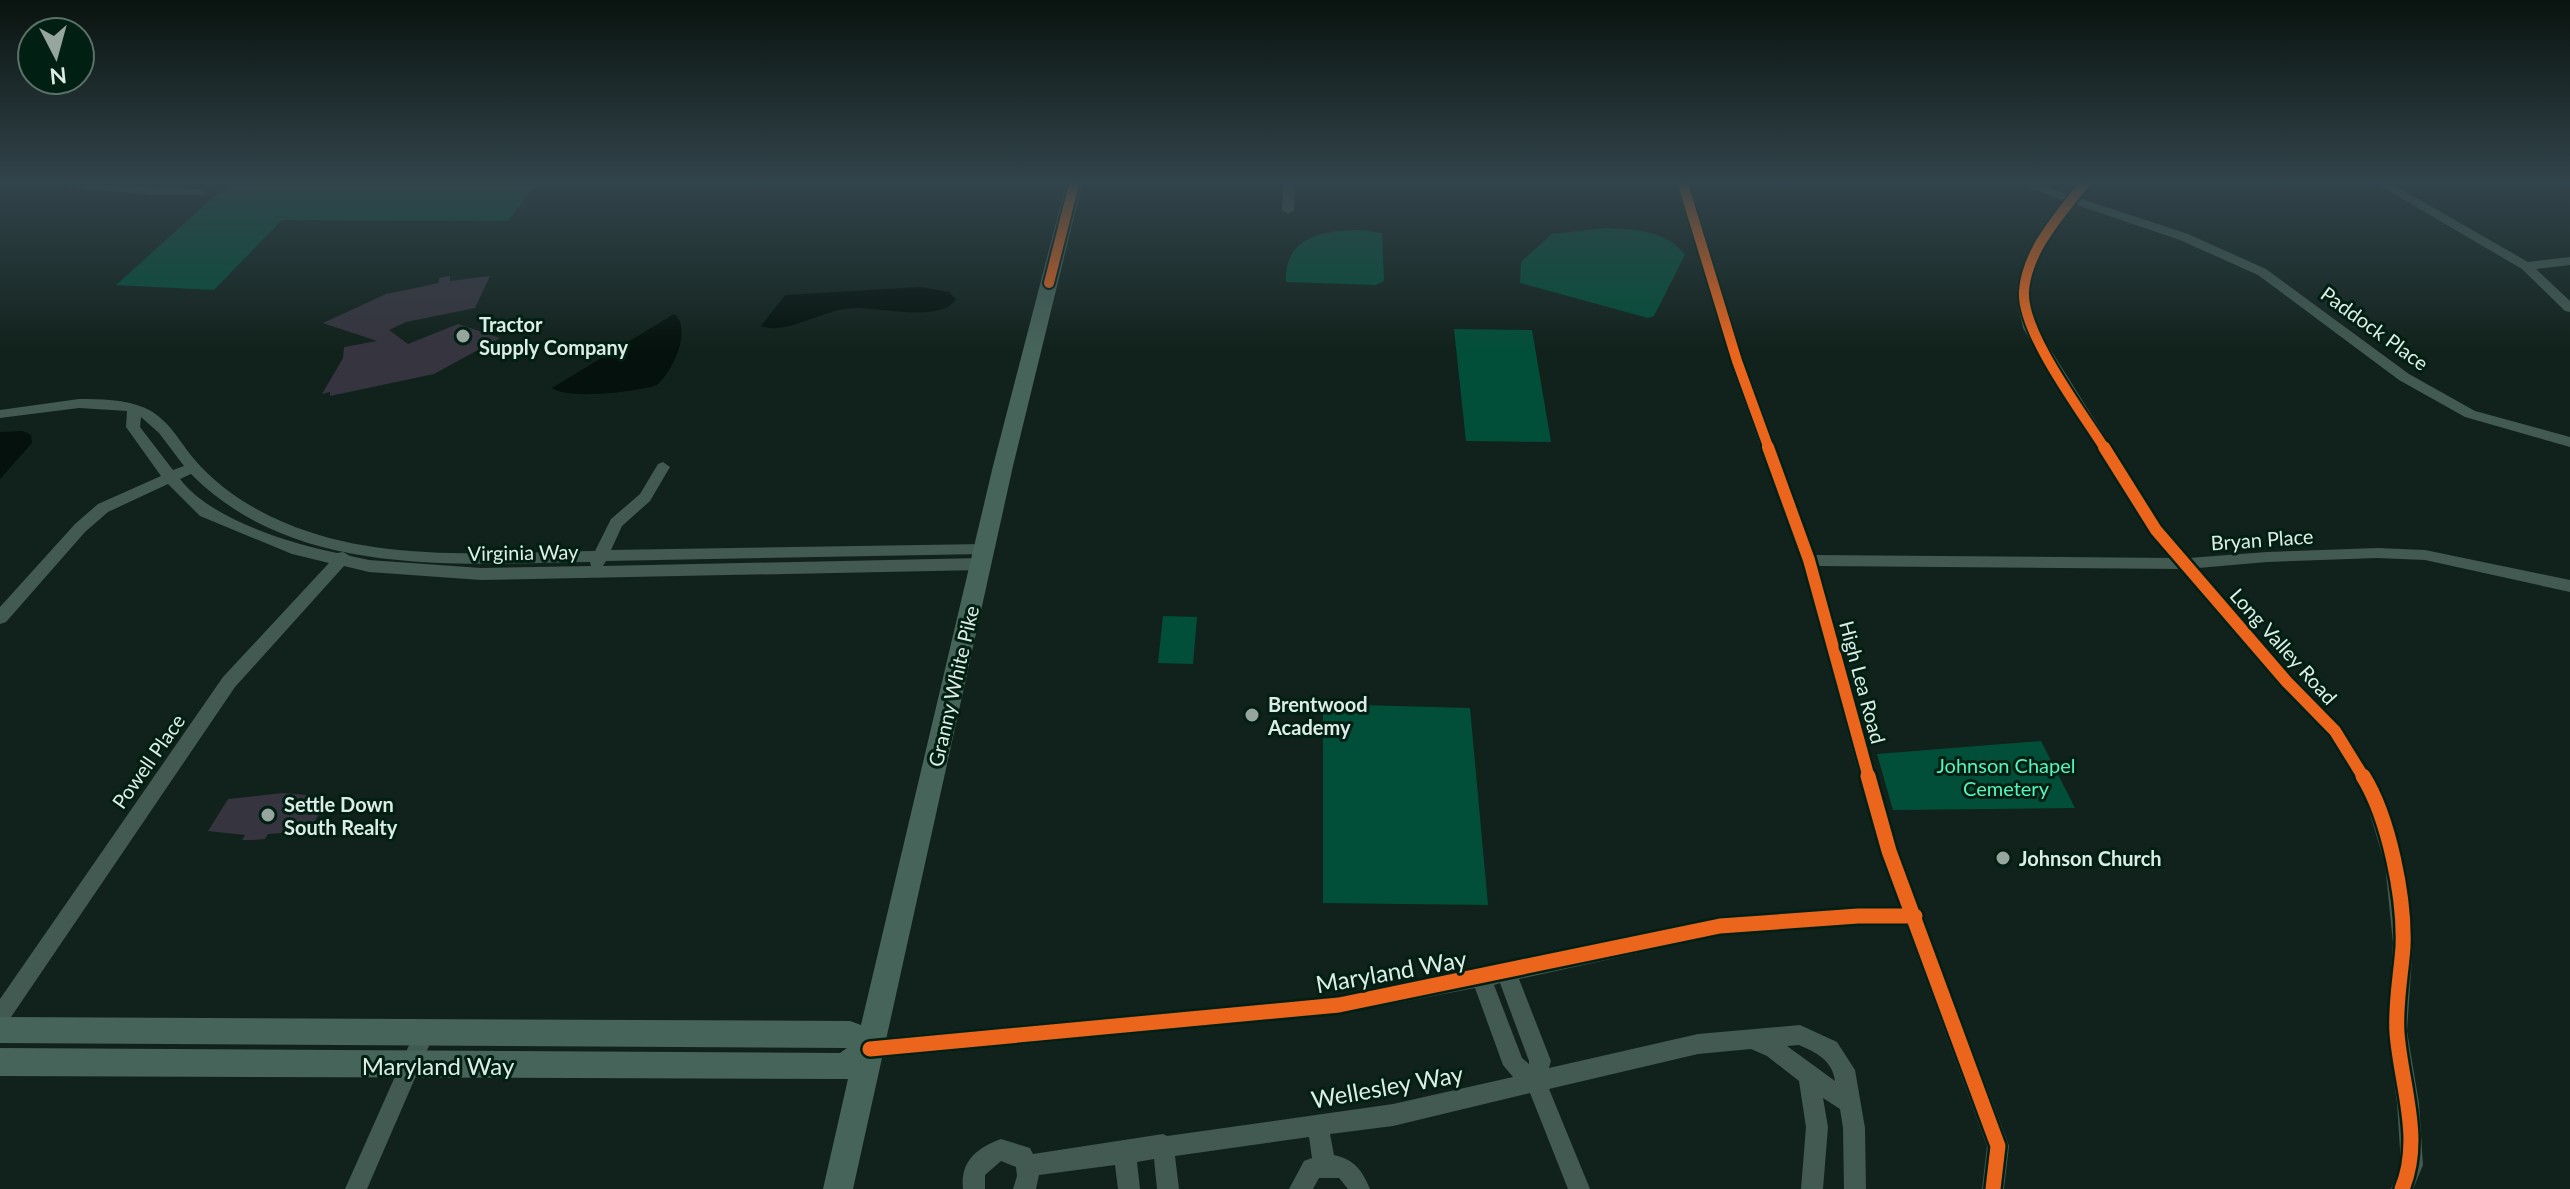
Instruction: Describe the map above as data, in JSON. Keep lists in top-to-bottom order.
{
  "streets": {
    "main road": ["Granny White Pike", "Maryland Way"],
    "street": [
      "Paddock Place",
      "Bryan Place",
      "Virginia Way",
      "Long Valley Road",
      "High Lea Road",
      "Powell Place",
      "Wellesley Way"
    ]
  },
  "crossings": [
    ["Bryan Place", "Long Valley Road"],
    ["Bryan Place", "High Lea Road"],
    ["Virginia Way", "Granny White Pike"],
    ["Virginia Way", "Powell Place"],
    ["High Lea Road", "Maryland Way"],
    ["Granny White Pike", "Maryland Way"]
  ],
  "parks": ["Johnson Chapel Cemetery"],
  "places": [
    "Tractor Supply Company",
    "Brentwood Academy",
    "Settle Down South Realty",
    "Johnson Church"
  ],
  "north": "bottom"
}
